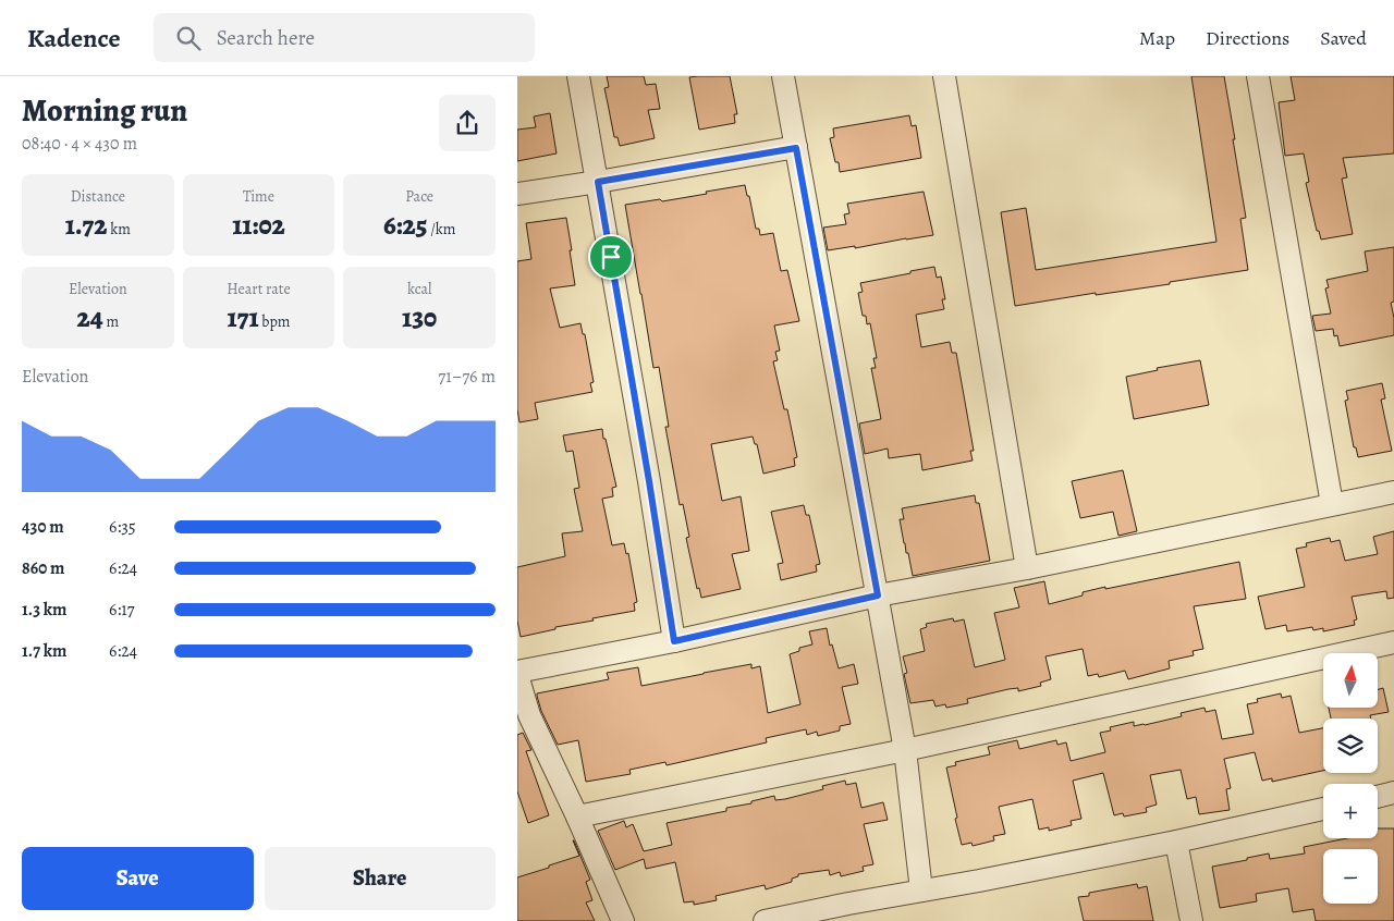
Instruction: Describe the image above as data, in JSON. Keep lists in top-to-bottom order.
{
  "north": "top",
  "page": {
    "header": "Kadence",
    "search": "Search here",
    "nav": ["Map", "Directions", "Saved"],
    "heading": ["Morning run", "08:40 · 4 × 430 m"],
    "stats": [
      ["Distance", "1.72 km"],
      ["Time", "11:02"],
      ["Pace", "6:25 /km"],
      ["Elevation", "24 m"],
      ["Heart rate", "171 bpm"],
      ["kcal", "130"]
    ],
    "chart": ["Elevation", "71–76 m"],
    "list": [
      {
        "name": "430 m",
        "note": "6:35"
      },
      {
        "name": "860 m",
        "note": "6:24"
      },
      {
        "name": "1.3 km",
        "note": "6:17"
      },
      {
        "name": "1.7 km",
        "note": "6:24"
      }
    ],
    "map_buttons": ["+", "−"],
    "buttons": ["Save", "Share"]
  }
}
